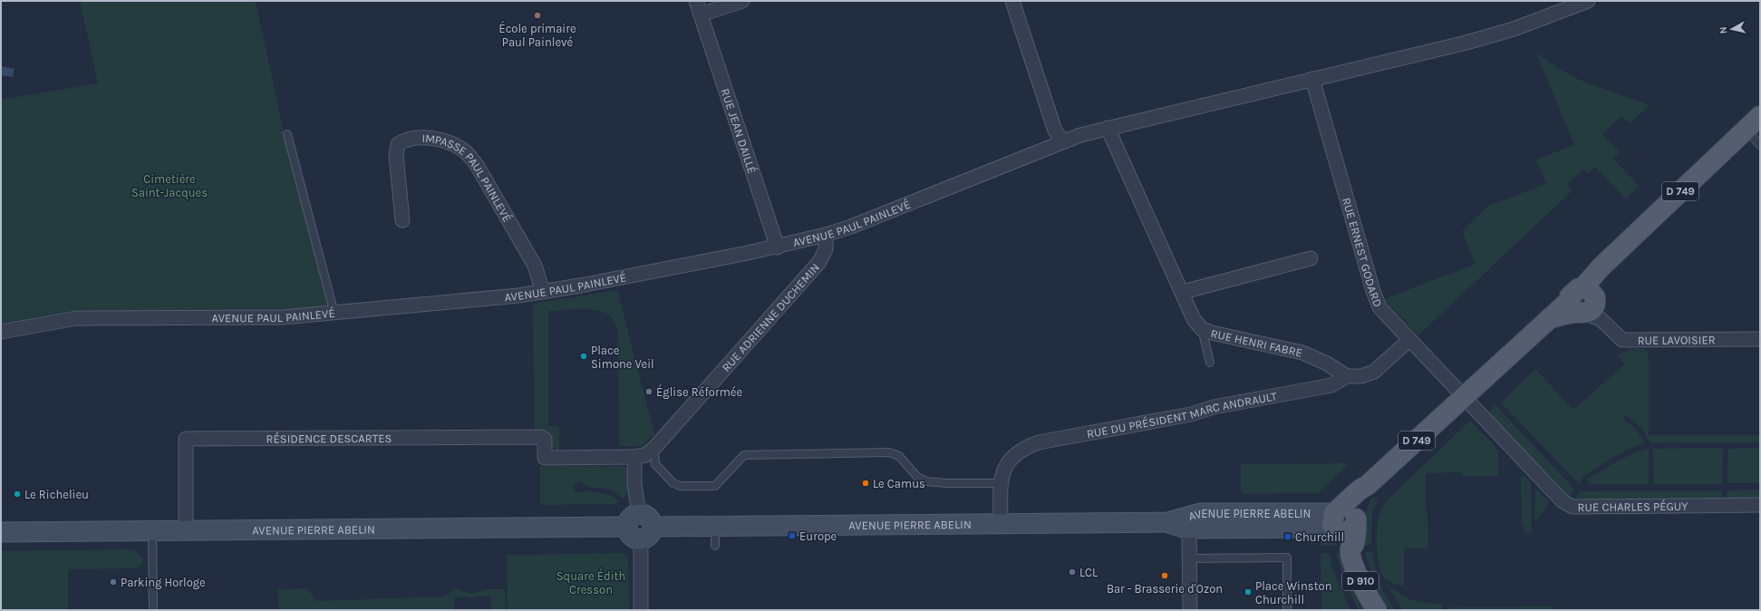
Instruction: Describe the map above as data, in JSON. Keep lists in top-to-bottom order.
{
  "streets": {
    "main road": ["D 749", "AVENUE PIERRE ABELIN", "D 910"],
    "street": [
      "RUE JEAN DAILLÉ",
      "IMPASSE PAUL PAINLEVÉ",
      "AVENUE PAUL PAINLEVÉ",
      "RUE ERNEST GODARD",
      "RUE ADRIENNE DUCHEMIN",
      "RUE LAVOISIER",
      "RUE HENRI FABRE",
      "RUE DU PRÉSIDENT MARC ANDRAULT",
      "RÉSIDENCE DESCARTES",
      "RUE CHARLES PÉGUY"
    ]
  },
  "crossings": [
    ["RUE JEAN DAILLÉ", "AVENUE PAUL PAINLEVÉ"],
    ["IMPASSE PAUL PAINLEVÉ", "AVENUE PAUL PAINLEVÉ"],
    ["D 749", "RUE ERNEST GODARD"],
    ["D 749", "RUE LAVOISIER"],
    ["D 749", "RUE CHARLES PÉGUY"],
    ["D 749", "AVENUE PIERRE ABELIN"],
    ["D 749", "D 910"],
    ["AVENUE PAUL PAINLEVÉ", "RUE ERNEST GODARD"],
    ["AVENUE PAUL PAINLEVÉ", "RUE ADRIENNE DUCHEMIN"],
    ["AVENUE PAUL PAINLEVÉ", "RUE HENRI FABRE"],
    ["RUE ERNEST GODARD", "RUE DU PRÉSIDENT MARC ANDRAULT"],
    ["RUE ERNEST GODARD", "RUE CHARLES PÉGUY"],
    ["RUE ADRIENNE DUCHEMIN", "RÉSIDENCE DESCARTES"],
    ["RUE HENRI FABRE", "RUE DU PRÉSIDENT MARC ANDRAULT"],
    ["RUE DU PRÉSIDENT MARC ANDRAULT", "AVENUE PIERRE ABELIN"],
    ["RÉSIDENCE DESCARTES", "AVENUE PIERRE ABELIN"],
    ["AVENUE PIERRE ABELIN", "D 910"]
  ],
  "parks": ["Cimetière Saint-Jacques", "Square Édith Cresson"],
  "places": {
    "other": [
      "École primaire Paul Painlevé",
      "Place Simone Veil",
      "Église Réformée",
      "Le Camus",
      "Le Richelieu",
      "LCL",
      "Bar - Brasserie d'Ozon",
      "Parking Horloge",
      "Place Winston Churchill"
    ],
    "transit": ["Europe", "Churchill"]
  },
  "north": "left"
}
